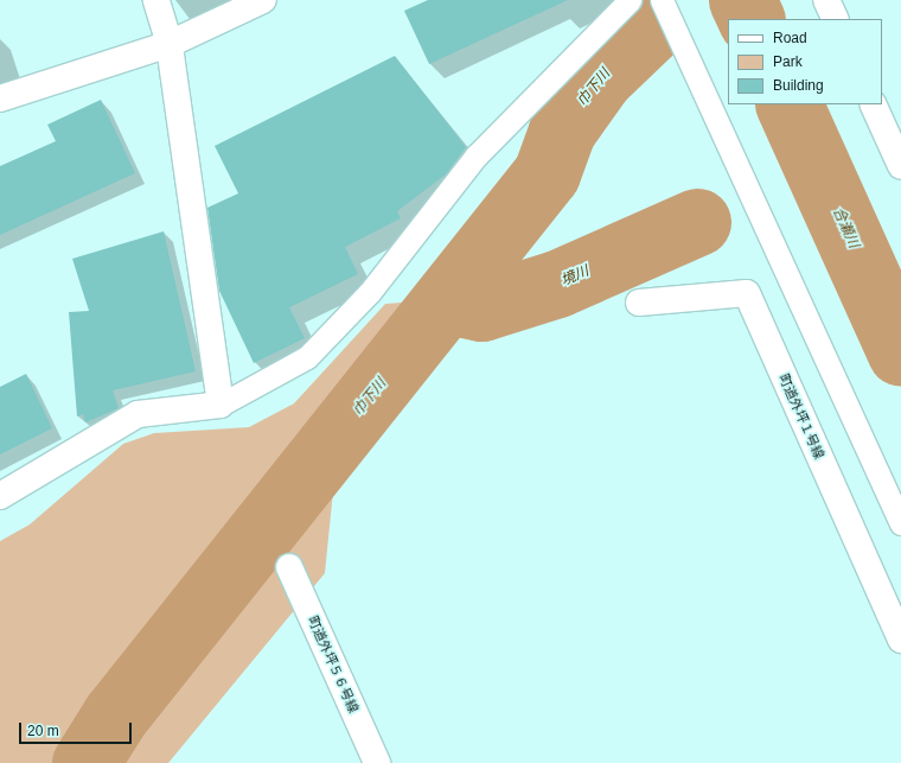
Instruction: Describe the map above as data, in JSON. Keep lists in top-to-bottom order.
{
  "streets": {
    "street": ["町道外坪１号線", "町道外坪５６号線"]
  },
  "water": ["巾下川", "合瀬川", "境川"],
  "legend": ["Road", "Park", "Building"],
  "scale_bar": "20 m"
}
